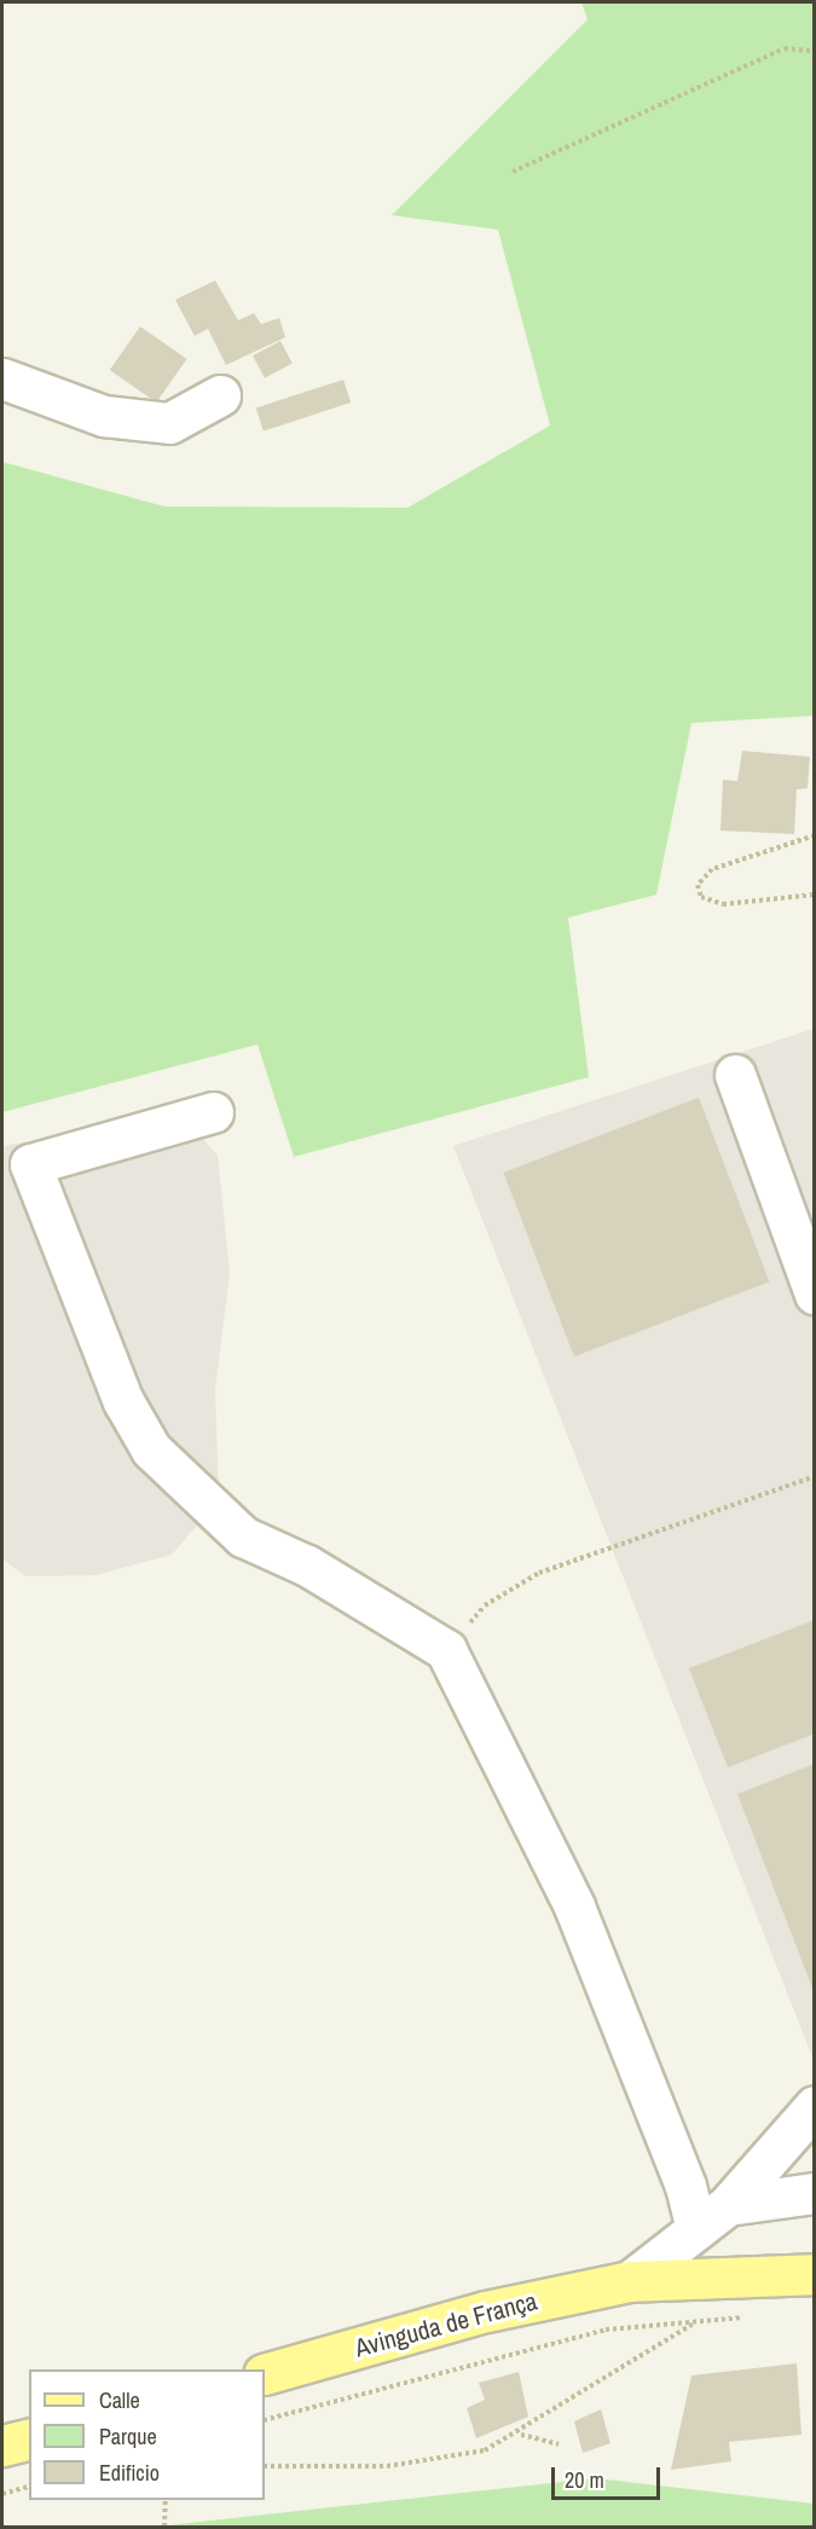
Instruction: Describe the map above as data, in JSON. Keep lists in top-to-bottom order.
{
  "streets": {
    "main road": ["Avinguda de França"]
  },
  "legend": ["Calle", "Parque", "Edificio"],
  "scale_bar": "20 m"
}
